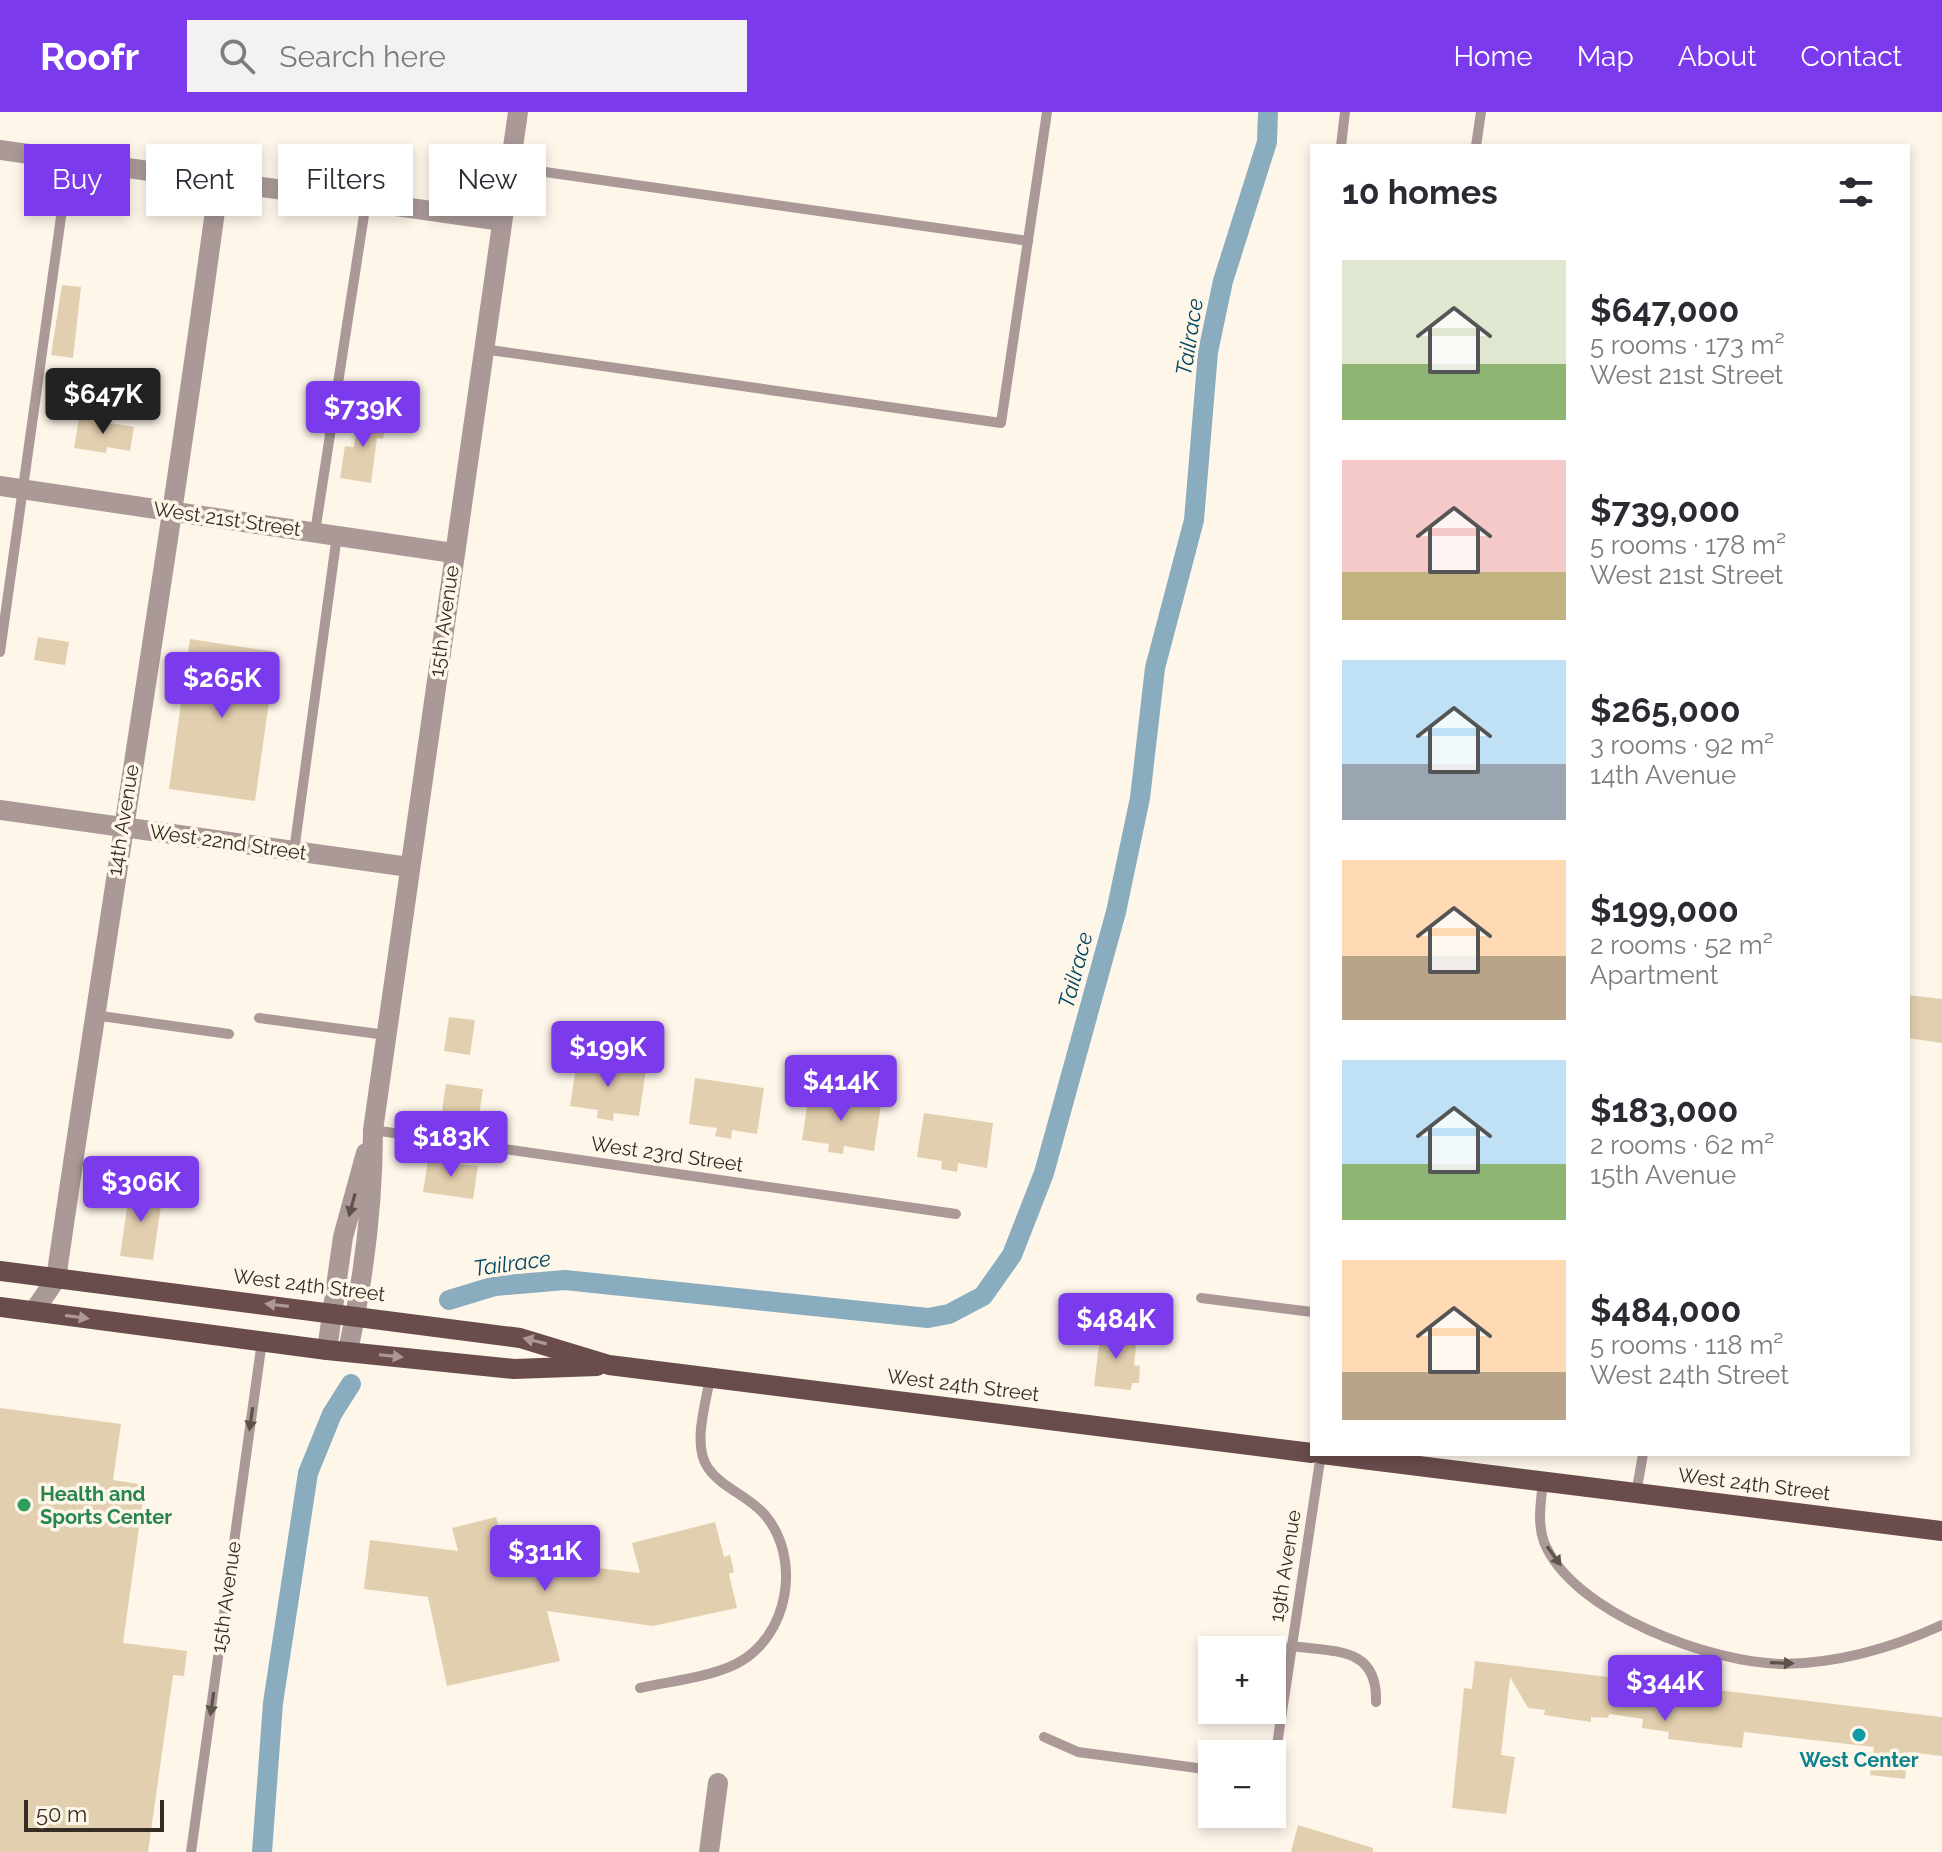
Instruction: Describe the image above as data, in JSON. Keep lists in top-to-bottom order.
{
  "streets": {
    "main road": ["West 24th Street"],
    "street": [
      "West 21st Street",
      "15th Avenue",
      "14th Avenue",
      "West 22nd Street"
    ],
    "lane": ["West 23rd Street", "19th Avenue"]
  },
  "crossings": [
    ["West 21st Street", "15th Avenue"],
    ["West 21st Street", "14th Avenue"],
    ["15th Avenue", "West 22nd Street"],
    ["15th Avenue", "West 23rd Street"],
    ["15th Avenue", "West 24th Street"],
    ["14th Avenue", "West 22nd Street"],
    ["14th Avenue", "West 24th Street"]
  ],
  "one_way": ["15th Avenue"],
  "water": ["Tailrace"],
  "places": ["Health and Sports Center", "West Center"],
  "scale_bar": "50 m",
  "page": {
    "header": "Roofr",
    "search": "Search here",
    "nav": [
      "Home",
      "Map",
      "About",
      "Contact"
    ],
    "chip": [
      "Buy",
      "Rent",
      "Filters",
      "New"
    ],
    "heading": "10 homes",
    "list": [
      {
        "name": "$647,000",
        "note": "5 rooms · 173 m² · West 21st Street"
      },
      {
        "name": "$739,000",
        "note": "5 rooms · 178 m² · West 21st Street"
      },
      {
        "name": "$265,000",
        "note": "3 rooms · 92 m² · 14th Avenue"
      },
      {
        "name": "$199,000",
        "note": "2 rooms · 52 m² · Apartment"
      },
      {
        "name": "$183,000",
        "note": "2 rooms · 62 m² · 15th Avenue"
      },
      {
        "name": "$484,000",
        "note": "5 rooms · 118 m² · West 24th Street"
      }
    ],
    "price": [
      "$647K",
      "$739K",
      "$265K",
      "$199K",
      "$414K",
      "$183K",
      "$306K",
      "$484K",
      "$311K",
      "$344K"
    ],
    "map_buttons": ["+", "−"],
    "scale": "50 m"
  }
}
